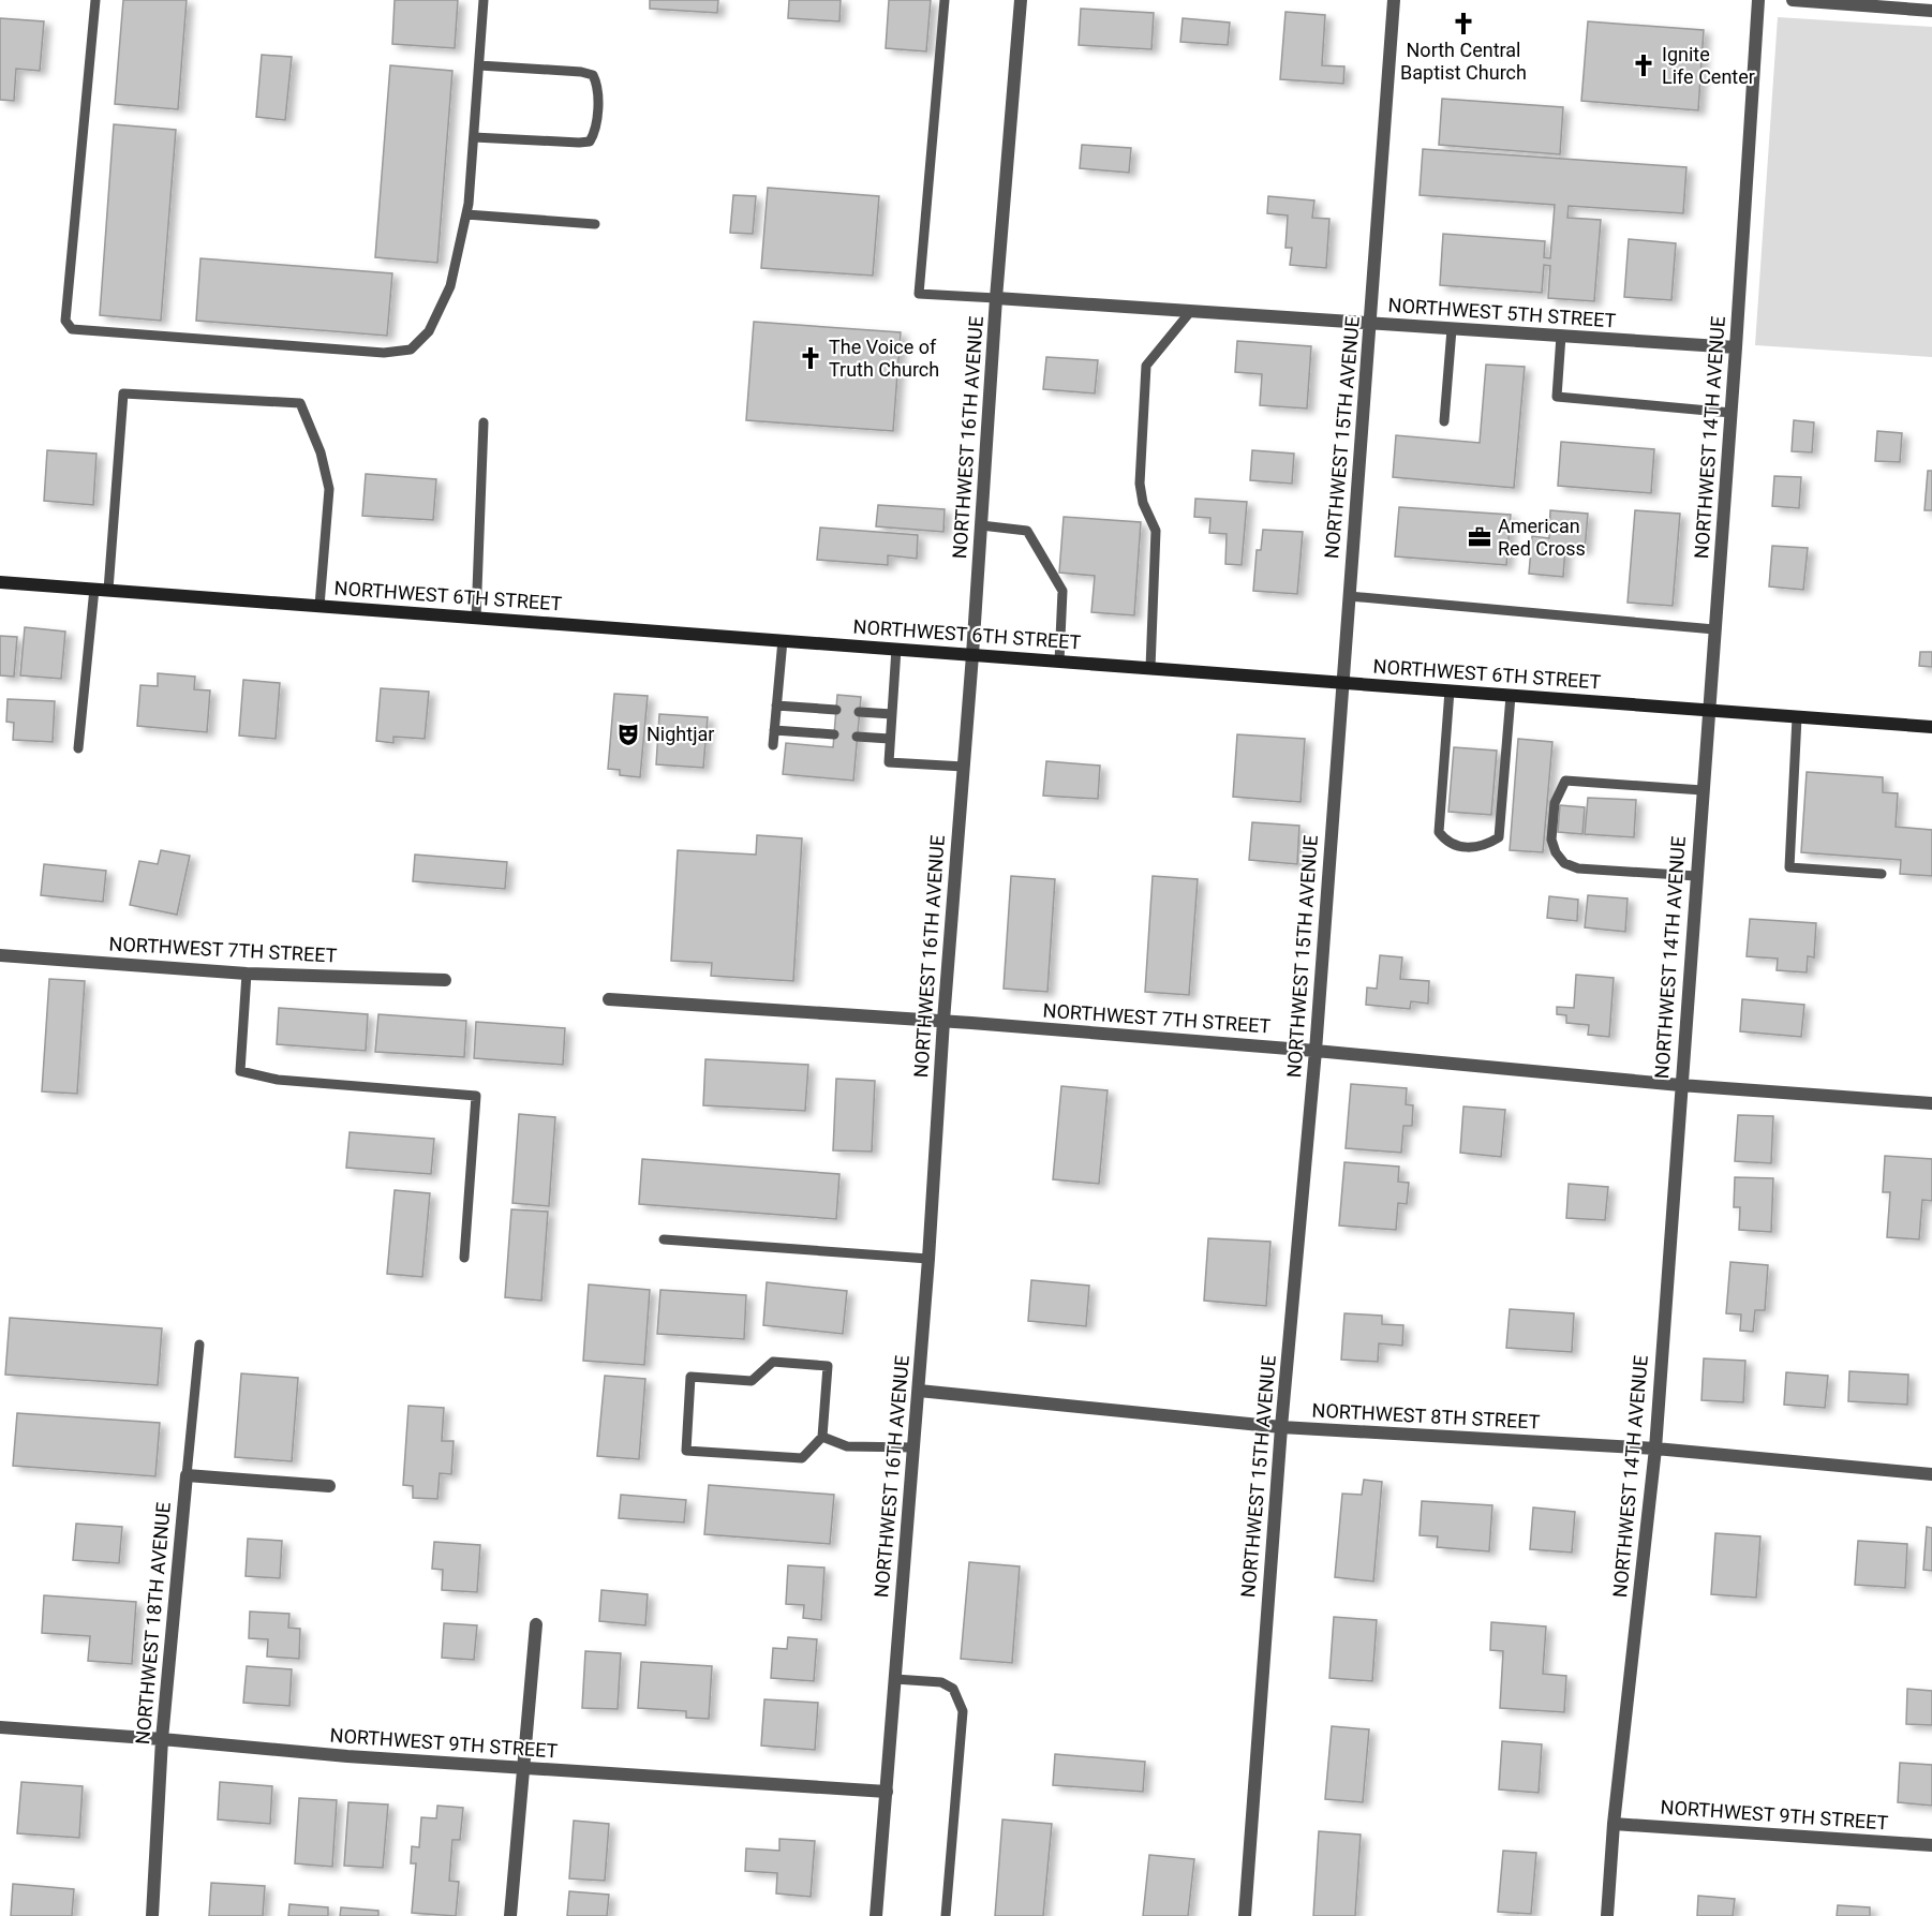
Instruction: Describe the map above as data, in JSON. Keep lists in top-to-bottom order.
{
  "streets": {
    "main road": ["NORTHWEST 6TH STREET"],
    "street": [
      "NORTHWEST 5TH STREET",
      "NORTHWEST 16TH AVENUE",
      "NORTHWEST 15TH AVENUE",
      "NORTHWEST 14TH AVENUE",
      "NORTHWEST 7TH STREET",
      "NORTHWEST 8TH STREET",
      "NORTHWEST 18TH AVENUE",
      "NORTHWEST 9TH STREET"
    ]
  },
  "crossings": [
    ["NORTHWEST 5TH STREET", "NORTHWEST 16TH AVENUE"],
    ["NORTHWEST 5TH STREET", "NORTHWEST 15TH AVENUE"],
    ["NORTHWEST 5TH STREET", "NORTHWEST 14TH AVENUE"],
    ["NORTHWEST 16TH AVENUE", "NORTHWEST 6TH STREET"],
    ["NORTHWEST 16TH AVENUE", "NORTHWEST 7TH STREET"],
    ["NORTHWEST 16TH AVENUE", "NORTHWEST 8TH STREET"],
    ["NORTHWEST 16TH AVENUE", "NORTHWEST 9TH STREET"],
    ["NORTHWEST 15TH AVENUE", "NORTHWEST 6TH STREET"],
    ["NORTHWEST 15TH AVENUE", "NORTHWEST 7TH STREET"],
    ["NORTHWEST 15TH AVENUE", "NORTHWEST 8TH STREET"],
    ["NORTHWEST 14TH AVENUE", "NORTHWEST 6TH STREET"],
    ["NORTHWEST 14TH AVENUE", "NORTHWEST 7TH STREET"],
    ["NORTHWEST 14TH AVENUE", "NORTHWEST 8TH STREET"],
    ["NORTHWEST 14TH AVENUE", "NORTHWEST 9TH STREET"],
    ["NORTHWEST 18TH AVENUE", "NORTHWEST 9TH STREET"]
  ],
  "places": {
    "church": ["North Central Baptist Church", "Ignite Life Center", "The Voice of Truth Church"],
    "office": ["American Red Cross"],
    "theatre": ["Nightjar"]
  }
}
